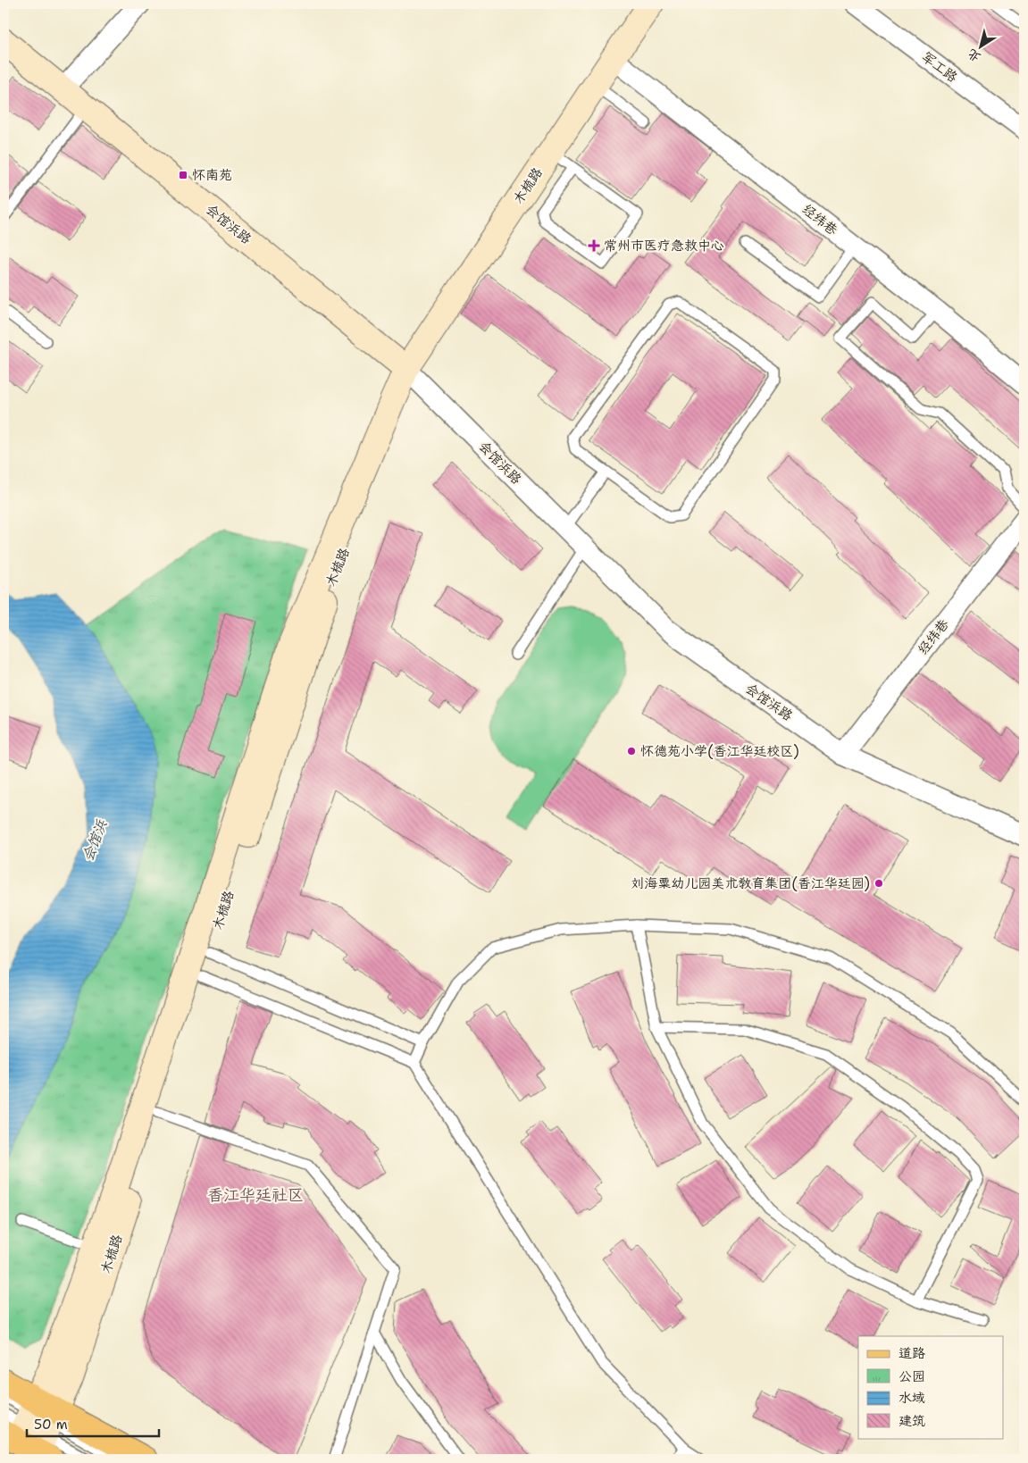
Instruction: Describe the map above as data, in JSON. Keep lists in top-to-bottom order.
{
  "streets": {
    "street": [
      "军工路",
      "木梳路",
      "经纬巷",
      "会馆浜路"
    ]
  },
  "crossings": [
    ["木梳路", "经纬巷"],
    ["木梳路", "会馆浜路"],
    ["经纬巷", "会馆浜路"]
  ],
  "districts": ["香江华廷社区"],
  "water": ["会馆浜"],
  "places": {
    "transit": ["怀南苑"],
    "health": ["常州市医疗急救中心"],
    "other": ["怀德苑小学(香江华廷校区)", "刘海粟幼儿园美术教育集团(香江华廷园)"]
  },
  "legend": [
    "道路",
    "公园",
    "水域",
    "建筑"
  ],
  "scale_bar": "50 m",
  "north": "bottom left"
}
